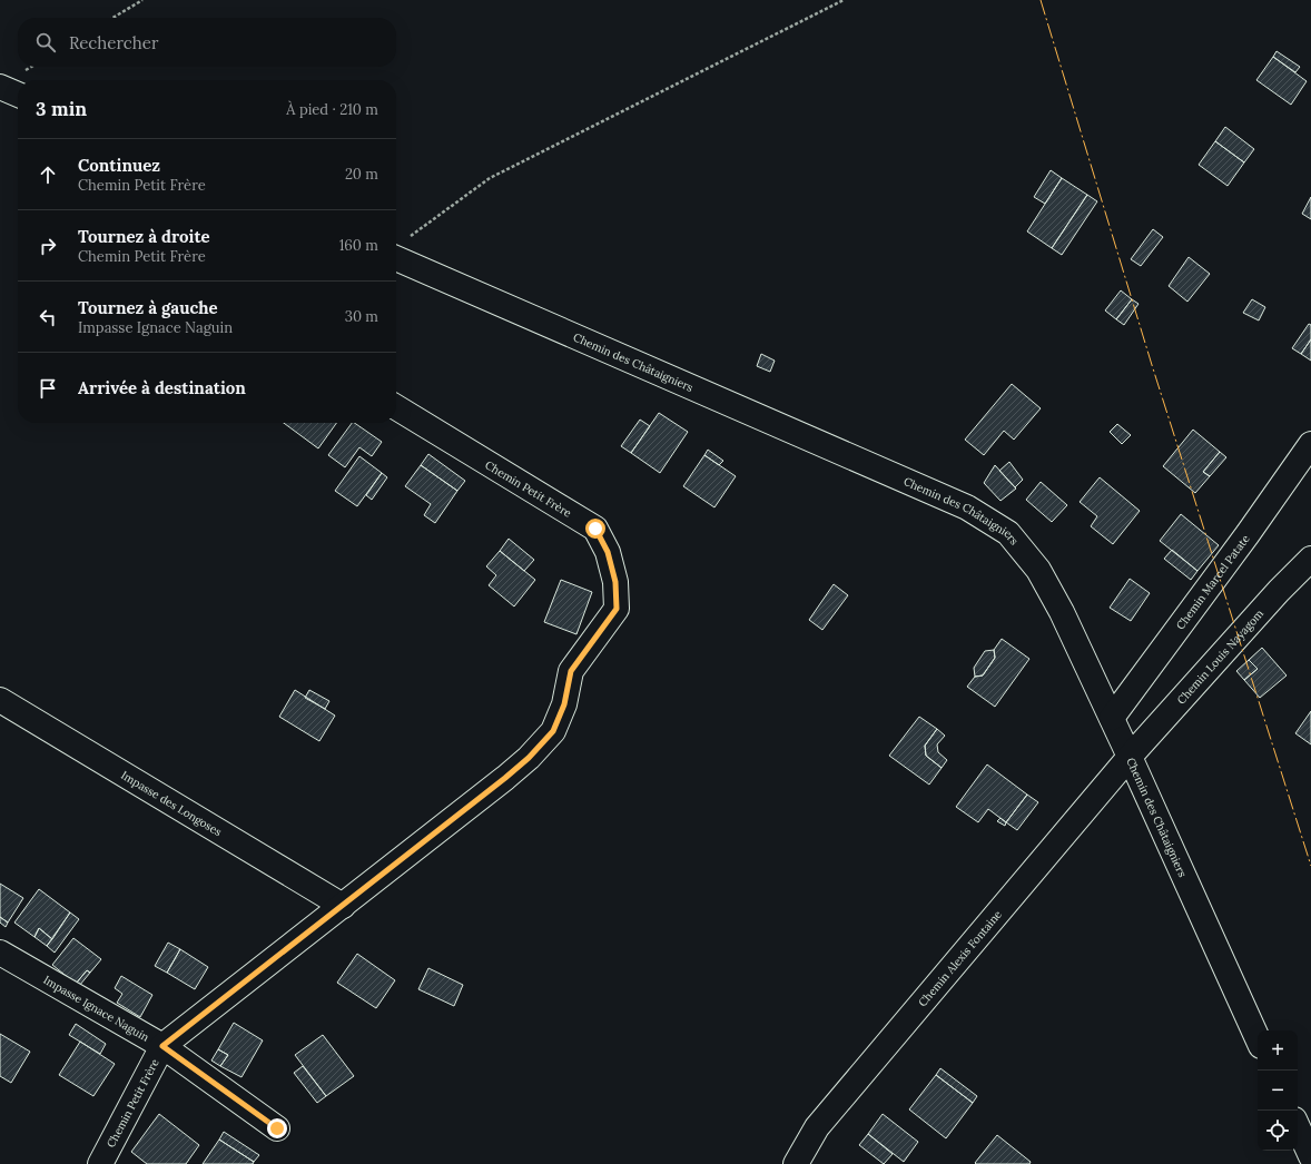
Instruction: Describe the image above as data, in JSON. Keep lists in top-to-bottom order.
{
  "streets": {
    "street": [
      "Chemin des Châtaigniers",
      "Chemin Petit Frère",
      "Chemin Marcel Patate",
      "Chemin Louis Nayagom",
      "Impasse des Longoses",
      "Chemin Alexis Fontaine",
      "Impasse Ignace Naguin"
    ]
  },
  "crossings": [
    ["Chemin des Châtaigniers", "Chemin Marcel Patate"],
    ["Chemin des Châtaigniers", "Chemin Louis Nayagom"],
    ["Chemin des Châtaigniers", "Chemin Alexis Fontaine"],
    ["Chemin Petit Frère", "Impasse des Longoses"],
    ["Chemin Petit Frère", "Impasse Ignace Naguin"],
    ["Chemin Louis Nayagom", "Chemin Alexis Fontaine"]
  ],
  "page": {
    "search": "Rechercher",
    "heading": ["3 min", "À pied · 210 m"],
    "list": [
      ["Continuez", "Chemin Petit Frère", "20 m"],
      ["Tournez à droite", "Chemin Petit Frère", "160 m"],
      ["Tournez à gauche", "Impasse Ignace Naguin", "30 m"],
      "Arrivée à destination"
    ],
    "map_buttons": ["+", "−"]
  }
}
